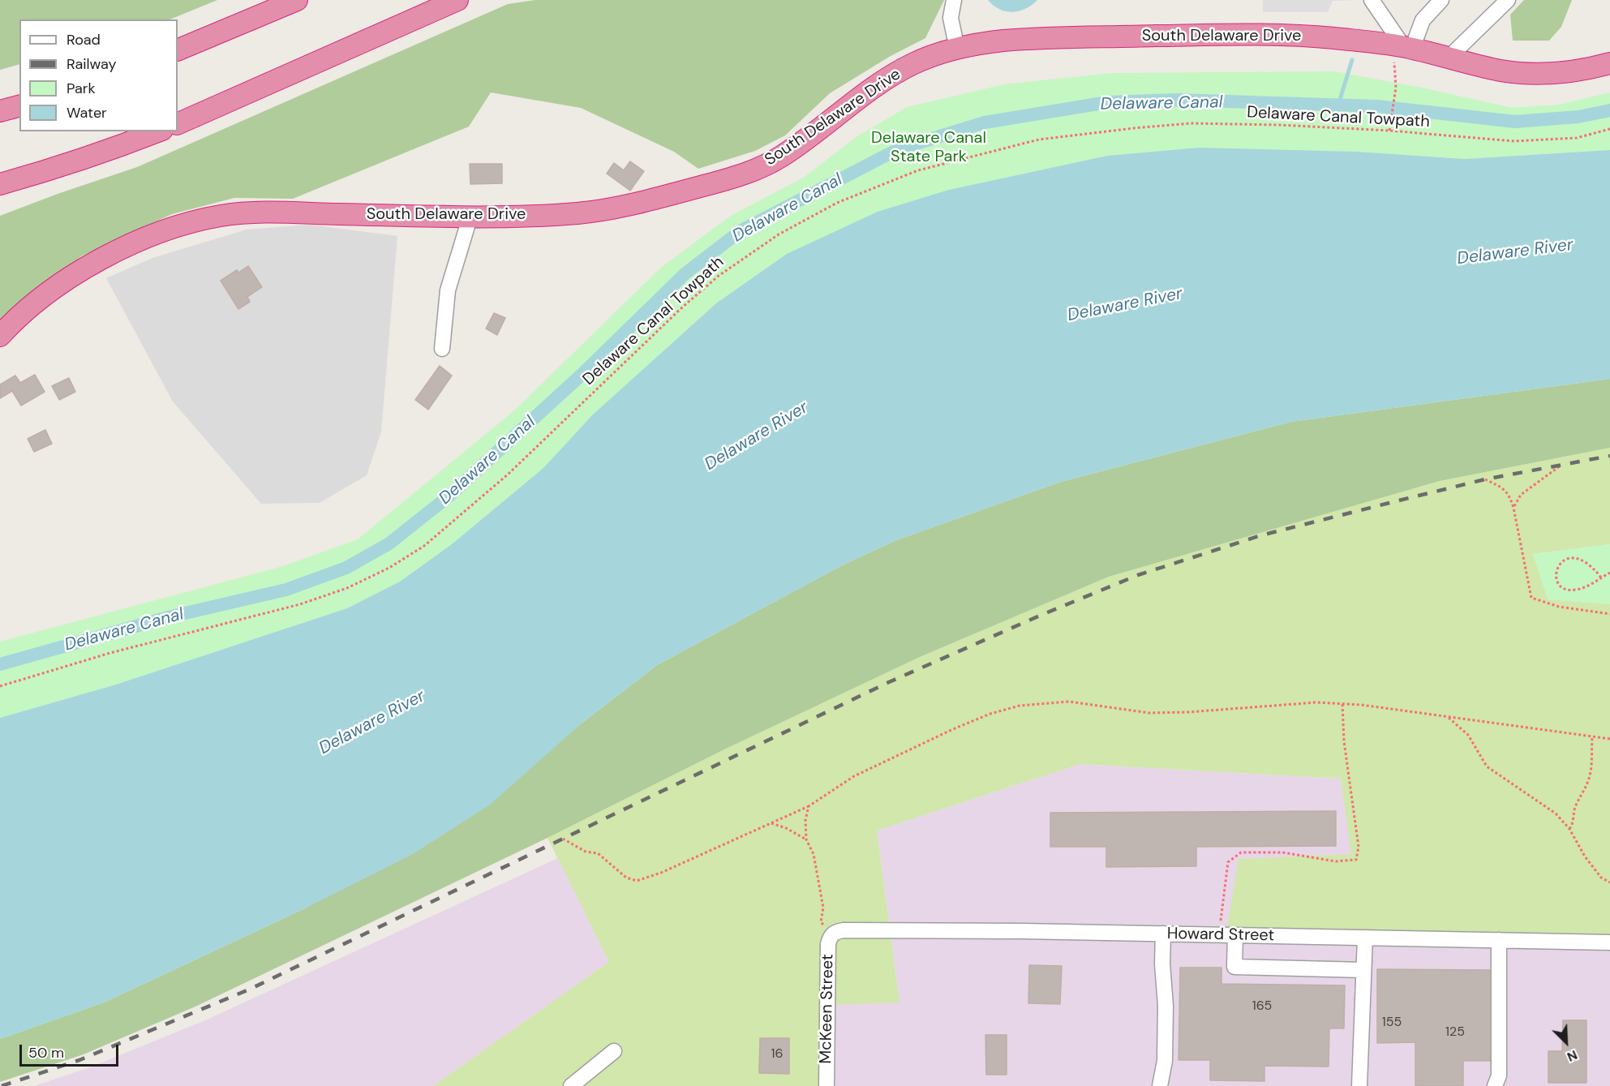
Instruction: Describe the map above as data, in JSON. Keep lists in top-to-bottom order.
{
  "streets": {
    "highway": ["South Delaware Drive"],
    "street": ["Howard Street", "McKeen Street"],
    "path": ["Delaware Canal Towpath"]
  },
  "crossings": [
    ["Howard Street", "McKeen Street"]
  ],
  "water": ["Delaware Canal", "Delaware River"],
  "parks": ["Delaware Canal State Park"],
  "house_numbers": [
    "165",
    "155",
    "125",
    "16"
  ],
  "legend": [
    "Road",
    "Railway",
    "Park",
    "Water"
  ],
  "scale_bar": "50 m",
  "north": "bottom right"
}
